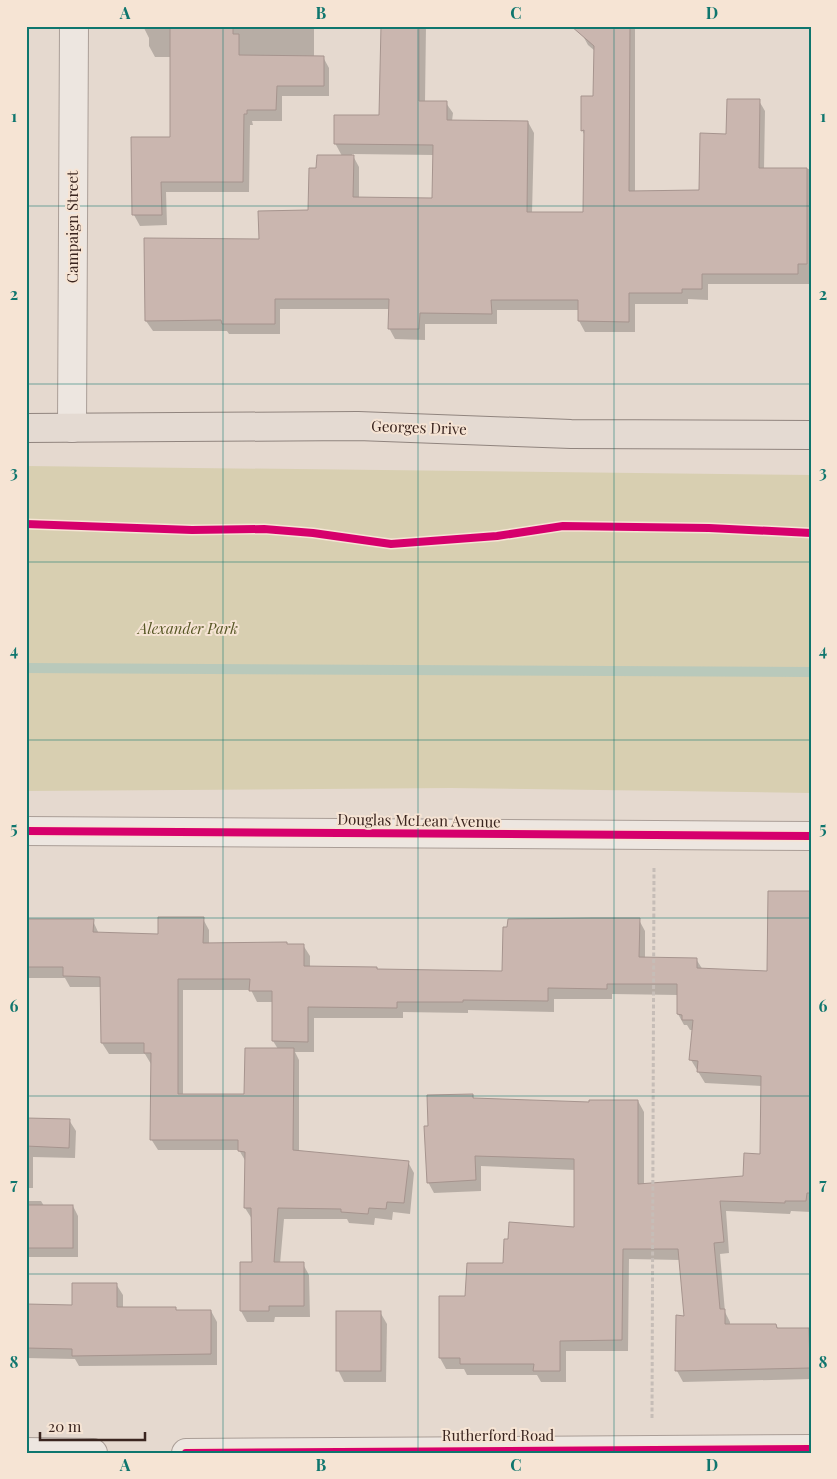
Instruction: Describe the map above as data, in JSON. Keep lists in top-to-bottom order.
{
  "streets": {
    "main road": ["Georges Drive"],
    "street": ["Campaign Street", "Douglas McLean Avenue", "Rutherford Road"]
  },
  "crossings": [
    ["Campaign Street", "Georges Drive"]
  ],
  "parks": ["Alexander Park"],
  "scale_bar": "20 m",
  "grid": {
    "columns": [
      "A",
      "B",
      "C",
      "D"
    ],
    "rows": [
      "1",
      "2",
      "3",
      "4",
      "5",
      "6",
      "7",
      "8"
    ]
  }
}
